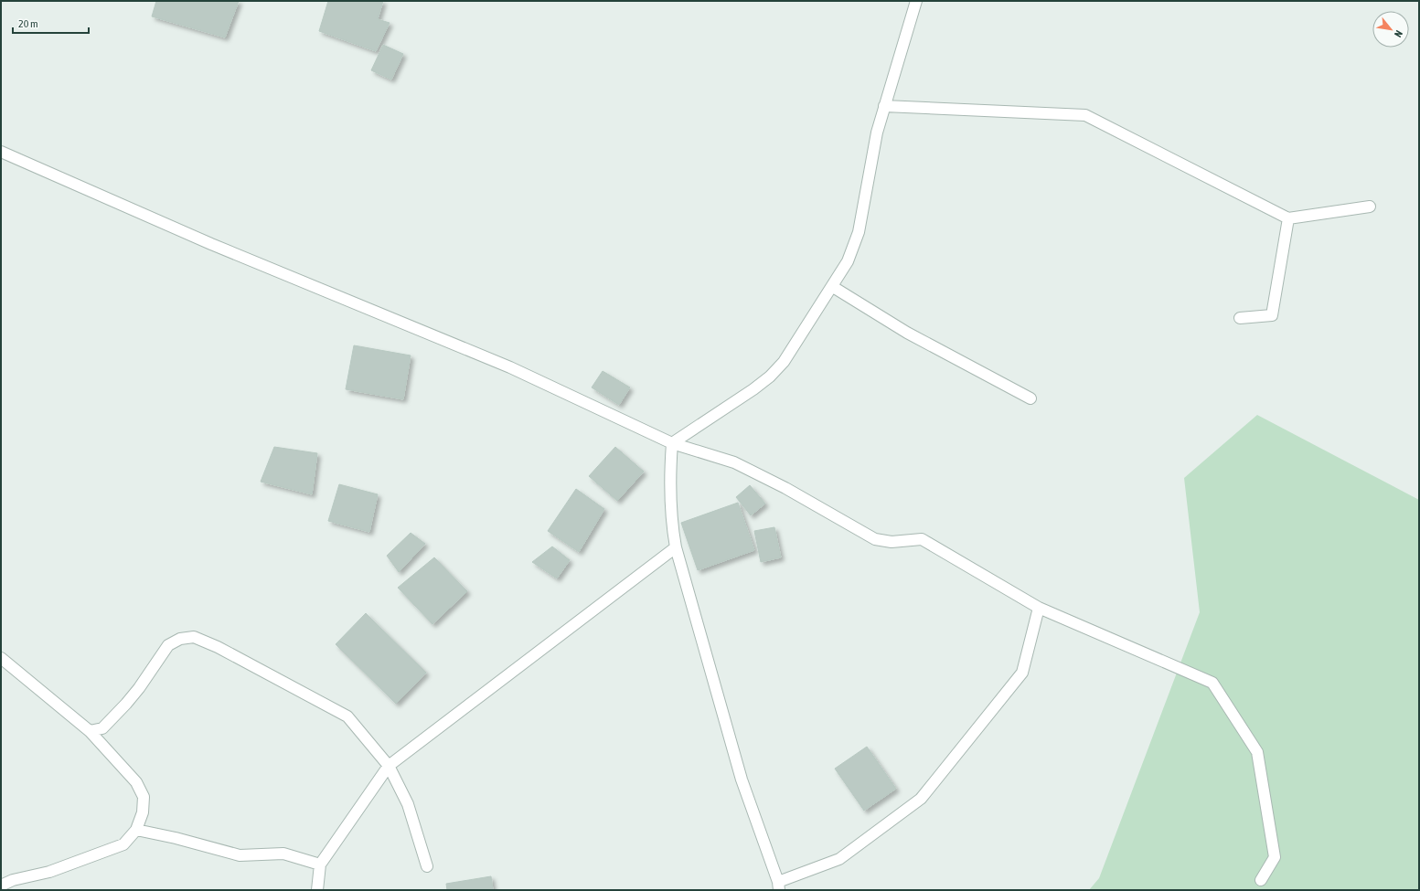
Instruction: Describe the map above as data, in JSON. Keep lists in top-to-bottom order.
{
  "scale_bar": "20 m",
  "north": "bottom right"
}
